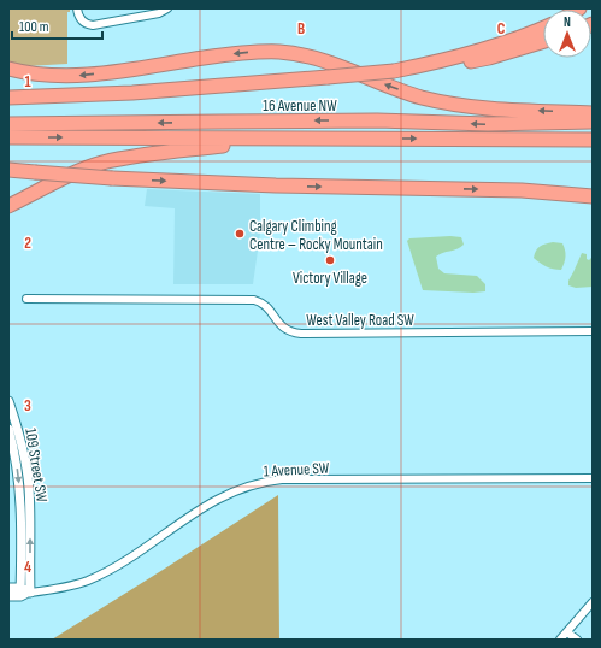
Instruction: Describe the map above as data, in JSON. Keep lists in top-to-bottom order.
{
  "streets": {
    "highway": ["16 Avenue NW"],
    "street": ["West Valley Road SW", "109 Street SW", "1 Avenue SW"]
  },
  "crossings": [
    ["109 Street SW", "1 Avenue SW"]
  ],
  "places": ["Calgary Climbing Centre – Rocky Mountain", "Victory Village"],
  "scale_bar": "100 m",
  "north": "top",
  "grid": {
    "columns": ["B", "C"],
    "rows": [
      "1",
      "2",
      "3",
      "4"
    ]
  }
}
